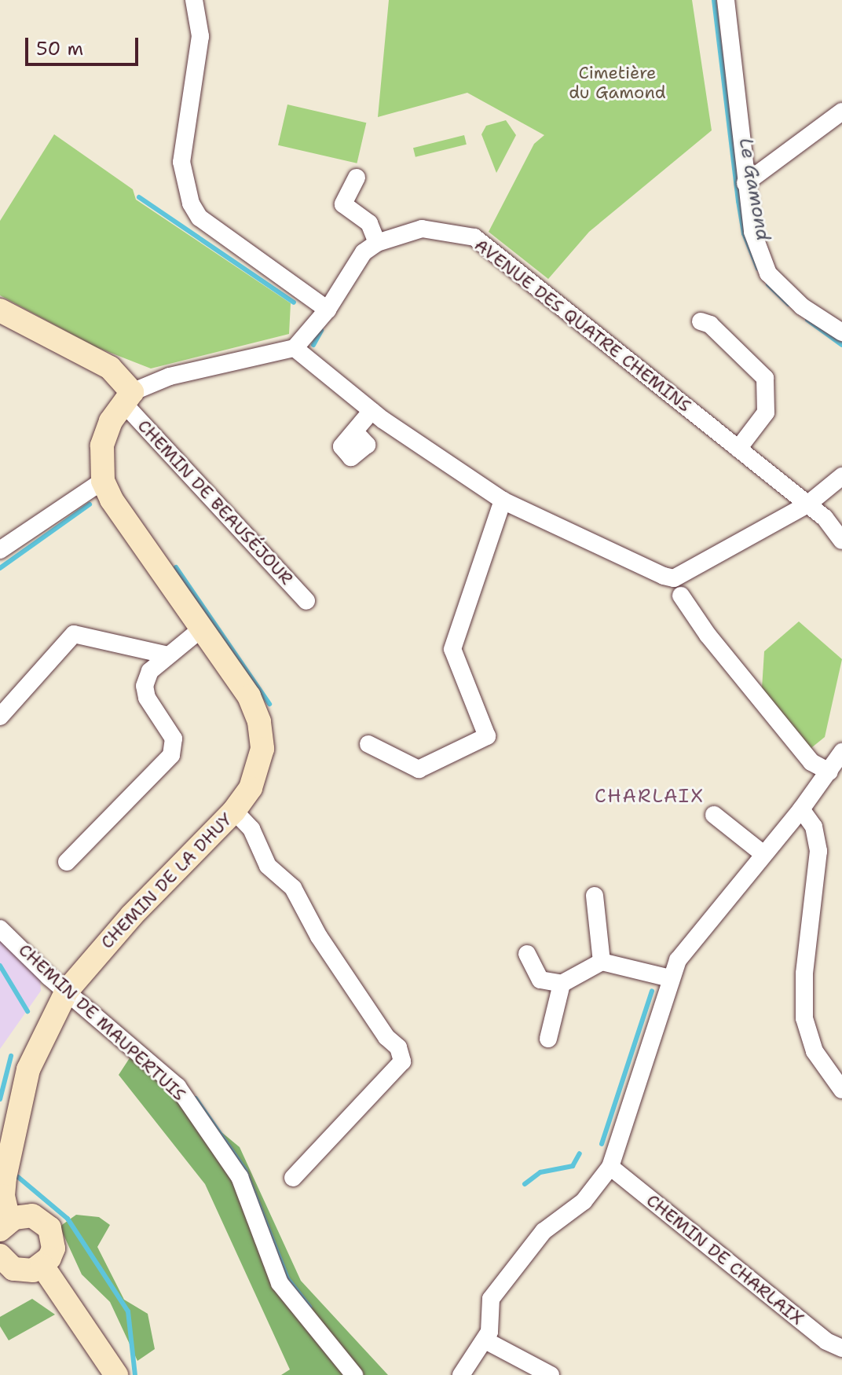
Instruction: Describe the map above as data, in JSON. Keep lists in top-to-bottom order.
{
  "streets": {
    "street": [
      "AVENUE DES QUATRE CHEMINS",
      "CHEMIN DE BEAUSÉJOUR",
      "CHEMIN DE LA DHUY",
      "CHEMIN DE MAUPERTUIS",
      "CHEMIN DE CHARLAIX"
    ]
  },
  "crossings": [
    ["CHEMIN DE BEAUSÉJOUR", "CHEMIN DE LA DHUY"],
    ["CHEMIN DE LA DHUY", "CHEMIN DE MAUPERTUIS"]
  ],
  "districts": ["CHARLAIX"],
  "water": ["Le Gamond"],
  "parks": ["Cimetière du Gamond"],
  "scale_bar": "50 m"
}
